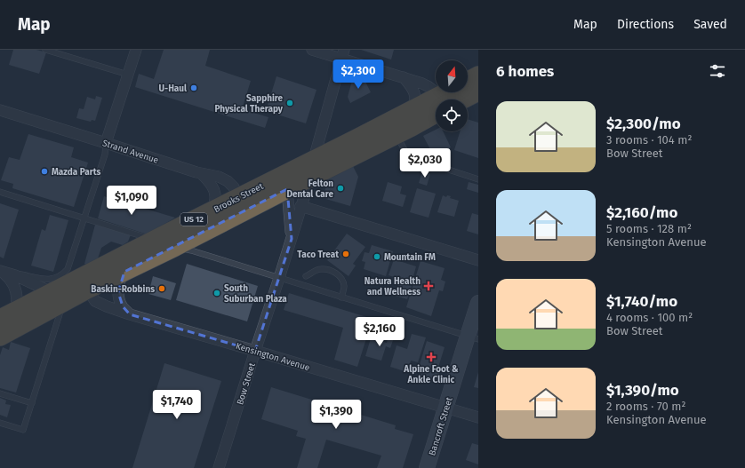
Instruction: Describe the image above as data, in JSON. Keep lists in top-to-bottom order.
{
  "streets": {
    "highway": ["Brooks Street", "US 12"],
    "street": [
      "Strand Avenue",
      "Kensington Avenue",
      "Bow Street",
      "Bancroft Street"
    ]
  },
  "crossings": [
    ["Strand Avenue", "Brooks Street"],
    ["Brooks Street", "Kensington Avenue"],
    ["Brooks Street", "Bow Street"],
    ["Kensington Avenue", "Bow Street"],
    ["Kensington Avenue", "Bancroft Street"]
  ],
  "places": {
    "other": [
      "U-Haul",
      "Sapphire Physical Therapy",
      "Mazda Parts",
      "Felton Dental Care",
      "Taco Treat",
      "Mountain FM",
      "Baskin-Robbins",
      "South Suburban Plaza"
    ],
    "health": ["Natura Health and Wellness", "Alpine Foot & Ankle Clinic"]
  },
  "north": "top",
  "page": {
    "header": "Map",
    "nav": ["Map", "Directions", "Saved"],
    "heading": "6 homes",
    "price": [
      "$2,300",
      "$2,030",
      "$1,090",
      "$2,160",
      "$1,740",
      "$1,390"
    ],
    "list": [
      {
        "name": "$2,300/mo",
        "note": "3 rooms · 104 m² · Bow Street"
      },
      {
        "name": "$2,160/mo",
        "note": "5 rooms · 128 m² · Kensington Avenue"
      },
      {
        "name": "$1,740/mo",
        "note": "4 rooms · 100 m² · Bow Street"
      },
      {
        "name": "$1,390/mo",
        "note": "2 rooms · 70 m² · Kensington Avenue"
      }
    ]
  }
}
